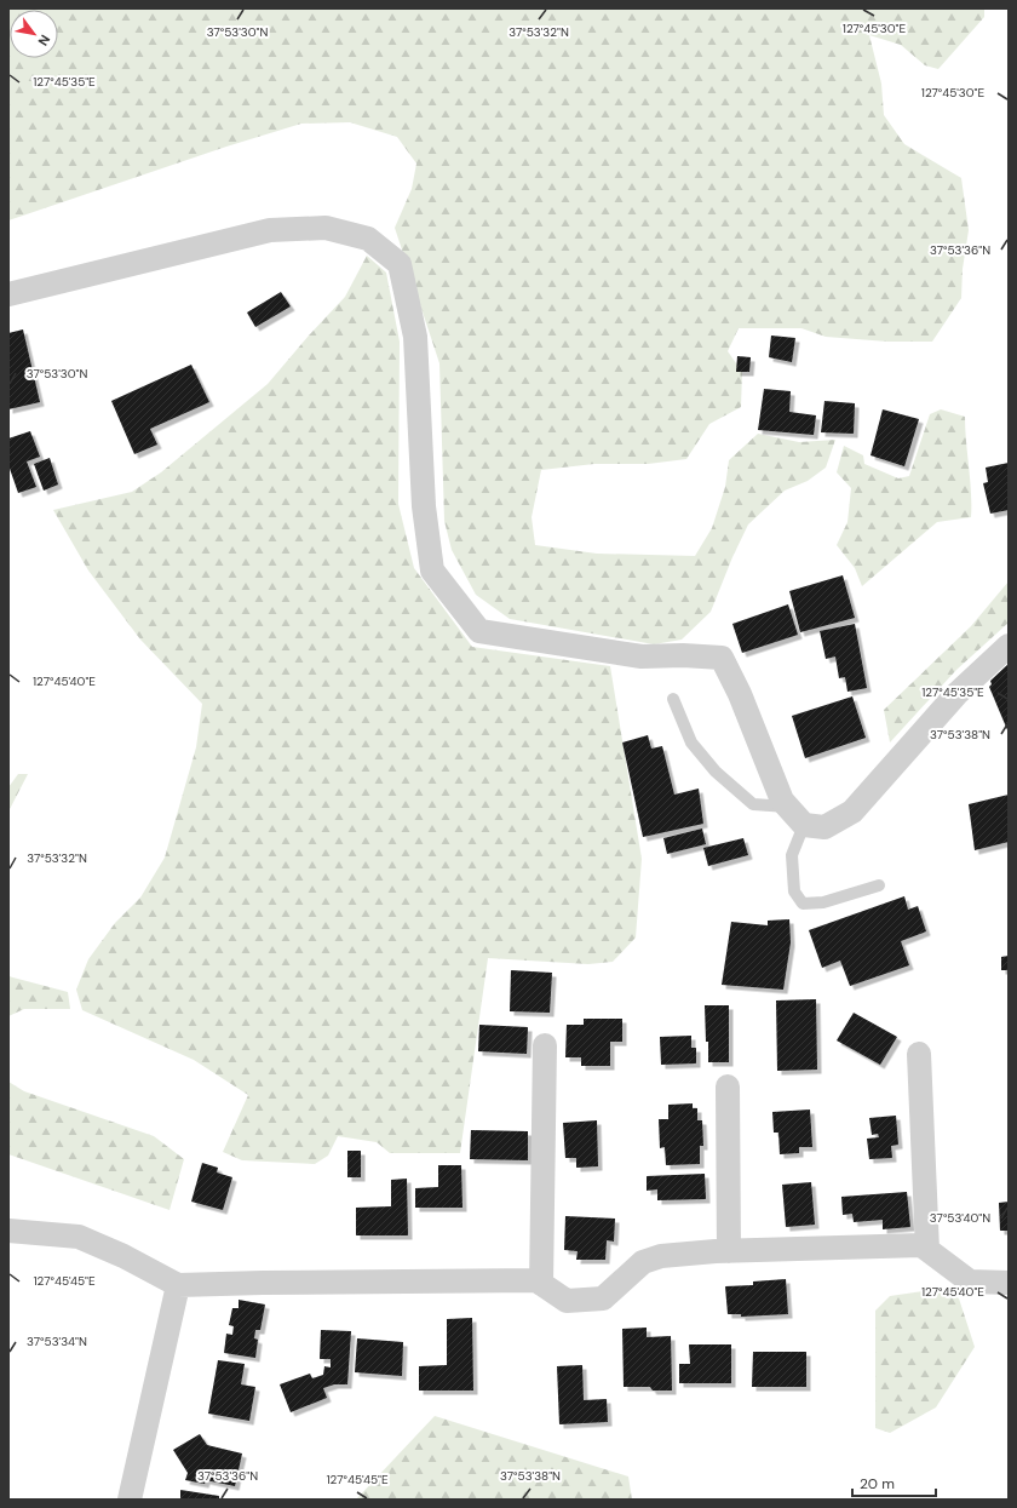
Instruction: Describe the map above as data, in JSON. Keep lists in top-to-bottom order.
{
  "scale_bar": "20 m",
  "north": "bottom right",
  "coordinates": [
    "127°45'30\"E",
    "37°53'30\"N",
    "37°53'32\"N",
    "127°45'35\"E",
    "37°53'36\"N",
    "127°45'40\"E",
    "37°53'38\"N",
    "37°53'40\"N",
    "127°45'45\"E",
    "37°53'34\"N"
  ]
}
